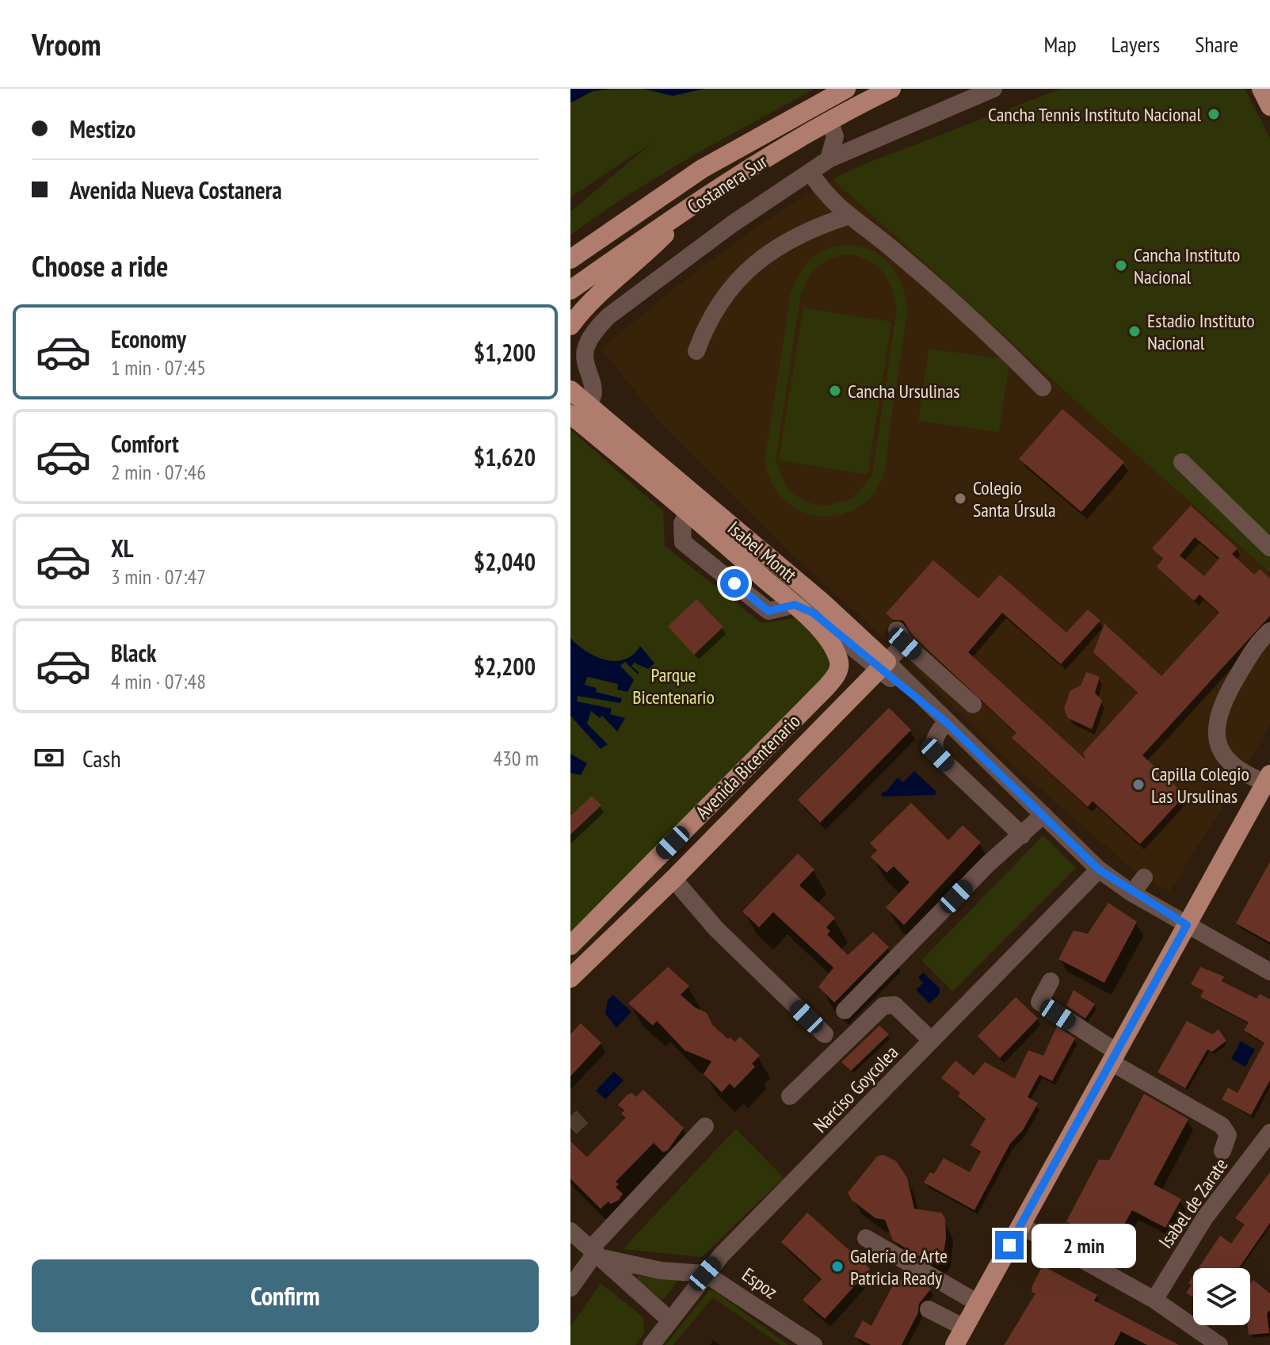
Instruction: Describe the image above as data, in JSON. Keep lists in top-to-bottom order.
{
  "streets": {
    "main road": ["Costanera Sur", "Isabel Montt", "Avenida Bicentenario"],
    "street": ["Narciso Goycolea", "Isabel de Zarate", "Espoz"]
  },
  "crossings": [
    ["Isabel Montt", "Avenida Bicentenario"],
    ["Isabel Montt", "Narciso Goycolea"],
    ["Narciso Goycolea", "Espoz"]
  ],
  "parks": ["Parque Bicentenario"],
  "places": [
    "Cancha Tennis Instituto Nacional",
    "Cancha Instituto Nacional",
    "Estadio Instituto Nacional",
    "Cancha Ursulinas",
    "Colegio Santa Úrsula",
    "Capilla Colegio Las Ursulinas",
    "Galería de Arte Patricia Ready"
  ],
  "page": {
    "header": "Vroom",
    "nav": ["Map", "Layers", "Share"],
    "banner": ["Mestizo", "Avenida Nueva Costanera"],
    "heading": "Choose a ride",
    "list": [
      {
        "name": "Economy",
        "note": "1 min · 07:45",
        "value": "$1,200"
      },
      {
        "name": "Comfort",
        "note": "2 min · 07:46",
        "value": "$1,620"
      },
      {
        "name": "XL",
        "note": "3 min · 07:47",
        "value": "$2,040"
      },
      {
        "name": "Black",
        "note": "4 min · 07:48",
        "value": "$2,200"
      }
    ],
    "pay": ["Cash", "430 m"],
    "bubble": "2 min",
    "buttons": "Confirm"
  }
}
